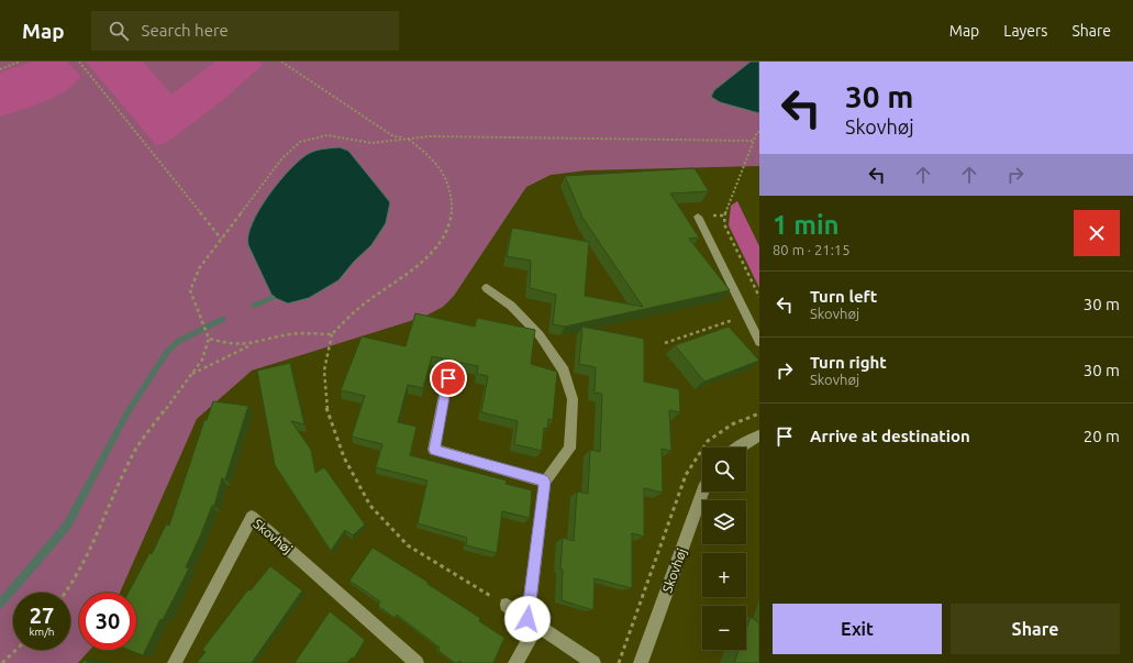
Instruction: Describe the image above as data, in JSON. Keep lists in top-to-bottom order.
{
  "streets": {
    "street": ["Skovhøj"]
  },
  "page": {
    "header": "Map",
    "search": "Search here",
    "nav": ["Map", "Layers", "Share"],
    "turn": ["30 m", "Skovhøj"],
    "heading": ["1 min", "80 m · 21:15"],
    "list": [
      {
        "name": "Turn left",
        "note": "Skovhøj",
        "value": "30 m"
      },
      {
        "name": "Turn right",
        "note": "Skovhøj",
        "value": "30 m"
      },
      {
        "name": "Arrive at destination",
        "value": "20 m"
      }
    ],
    "map_buttons": ["+", "−"],
    "speed": "27 km/h",
    "limit": "30",
    "buttons": ["Exit", "Share"]
  }
}
